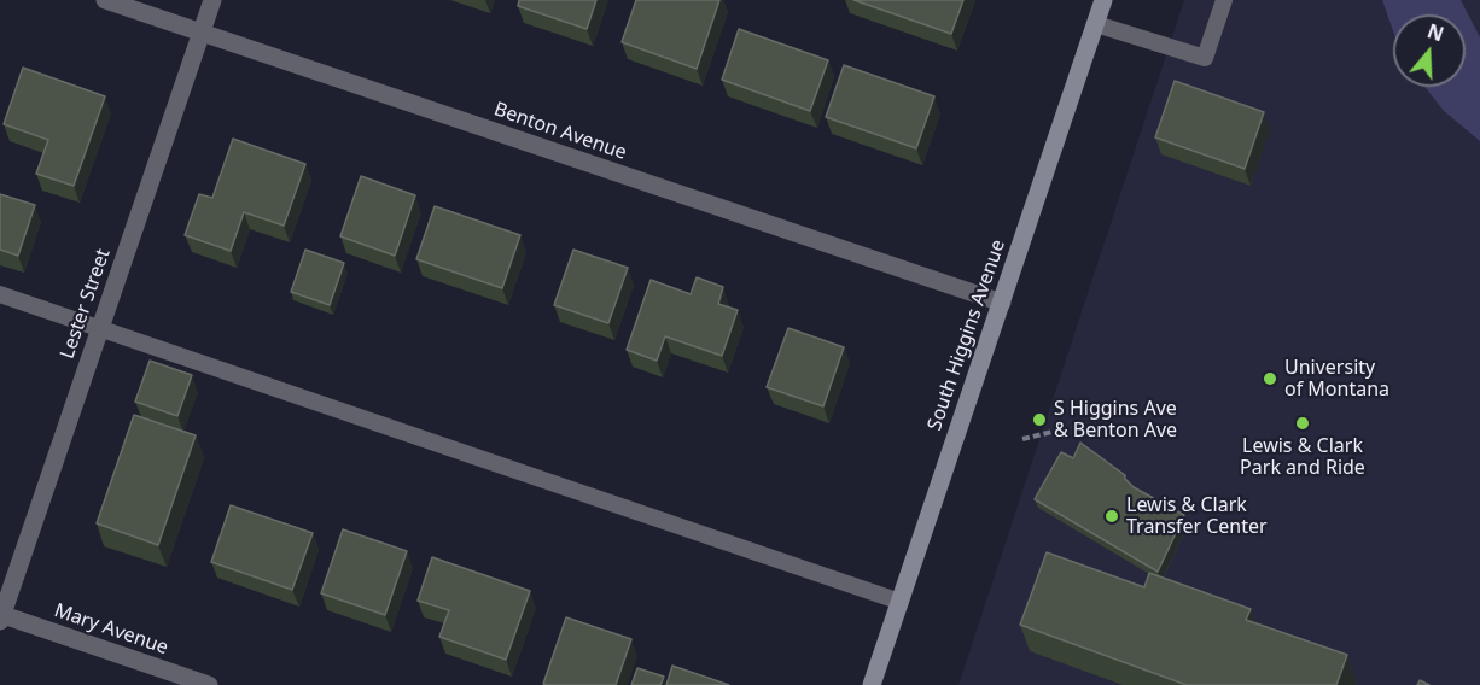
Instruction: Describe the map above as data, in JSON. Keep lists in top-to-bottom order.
{
  "streets": {
    "main road": ["South Higgins Avenue"],
    "street": ["Benton Avenue", "Lester Street", "Mary Avenue"]
  },
  "crossings": [
    ["Benton Avenue", "Lester Street"],
    ["Benton Avenue", "South Higgins Avenue"],
    ["Lester Street", "Mary Avenue"]
  ],
  "places": [
    "University of Montana",
    "S Higgins Ave & Benton Ave",
    "Lewis & Clark Park and Ride",
    "Lewis & Clark Transfer Center"
  ],
  "north": "top"
}
